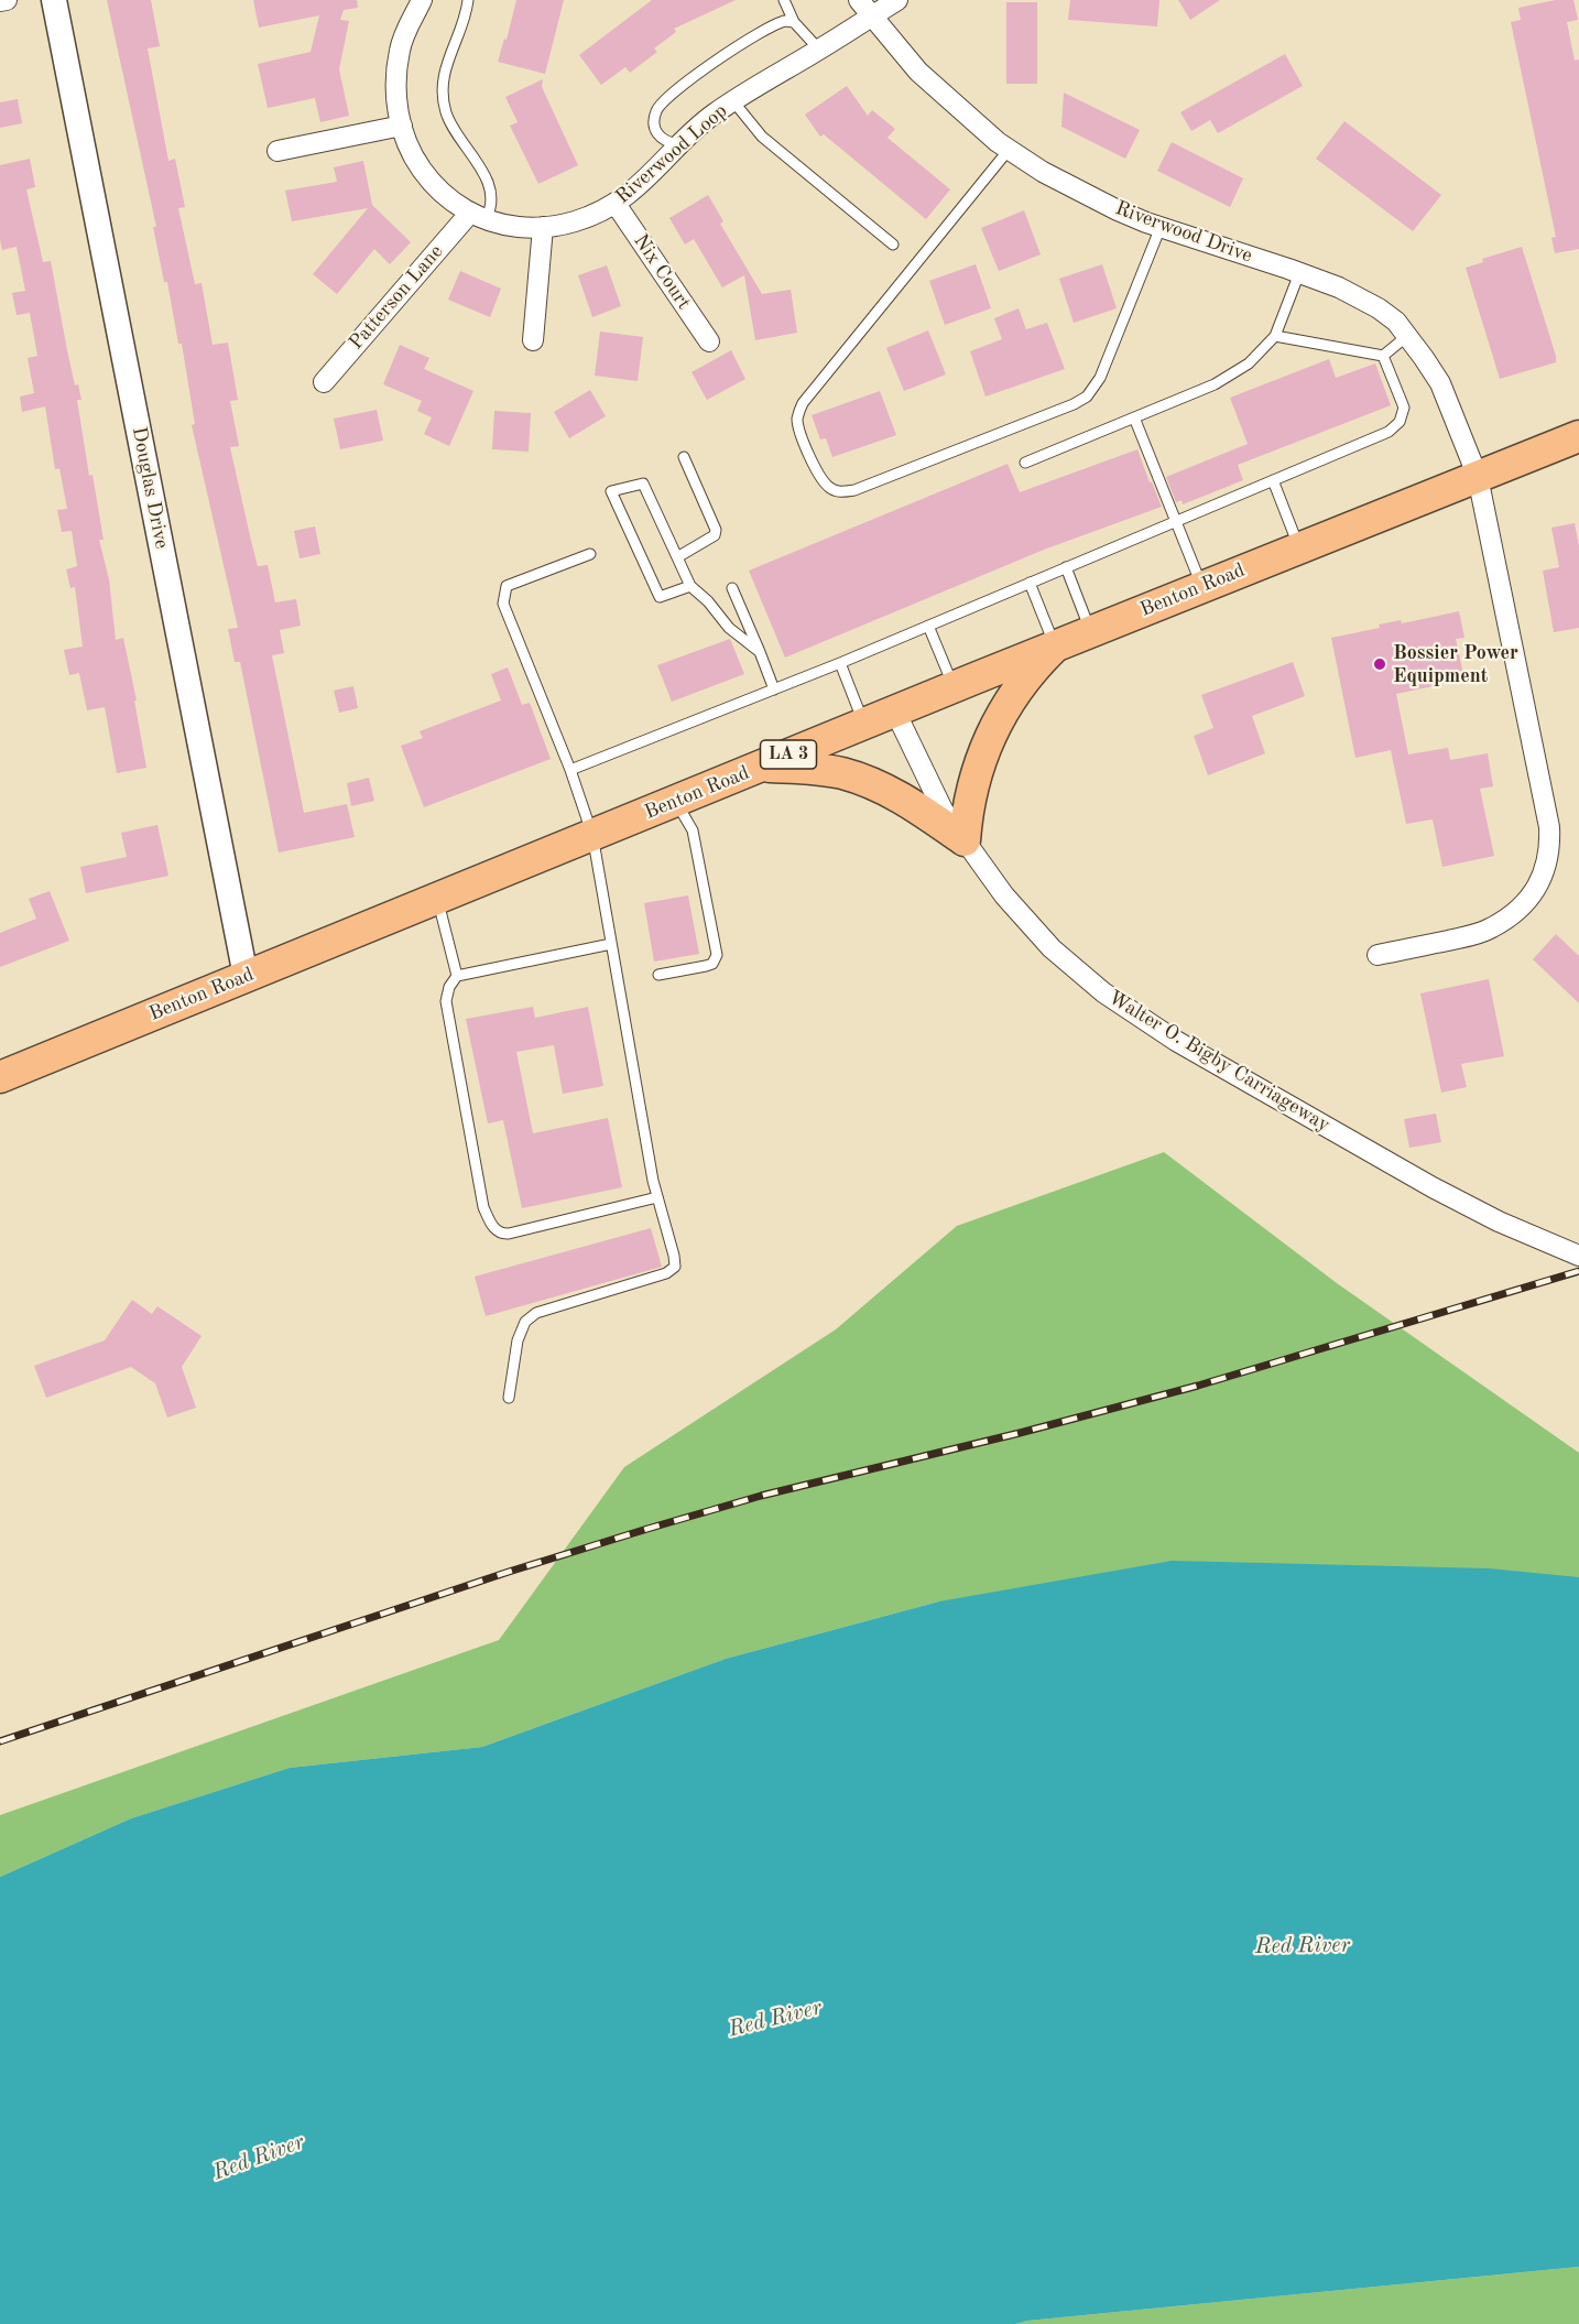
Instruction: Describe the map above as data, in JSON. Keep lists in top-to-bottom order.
{
  "streets": {
    "main road": ["Benton Road", "LA 3"],
    "street": [
      "Riverwood Loop",
      "Riverwood Drive",
      "Nix Court",
      "Patterson Lane",
      "Douglas Drive",
      "Walter O. Bigby Carriageway"
    ]
  },
  "crossings": [
    ["Riverwood Loop", "Riverwood Drive"],
    ["Riverwood Loop", "Nix Court"],
    ["Riverwood Loop", "Patterson Lane"],
    ["Riverwood Drive", "Benton Road"],
    ["Douglas Drive", "Benton Road"],
    ["Benton Road", "Walter O. Bigby Carriageway"]
  ],
  "water": ["Red River"],
  "places": ["Bossier Power Equipment"]
}
